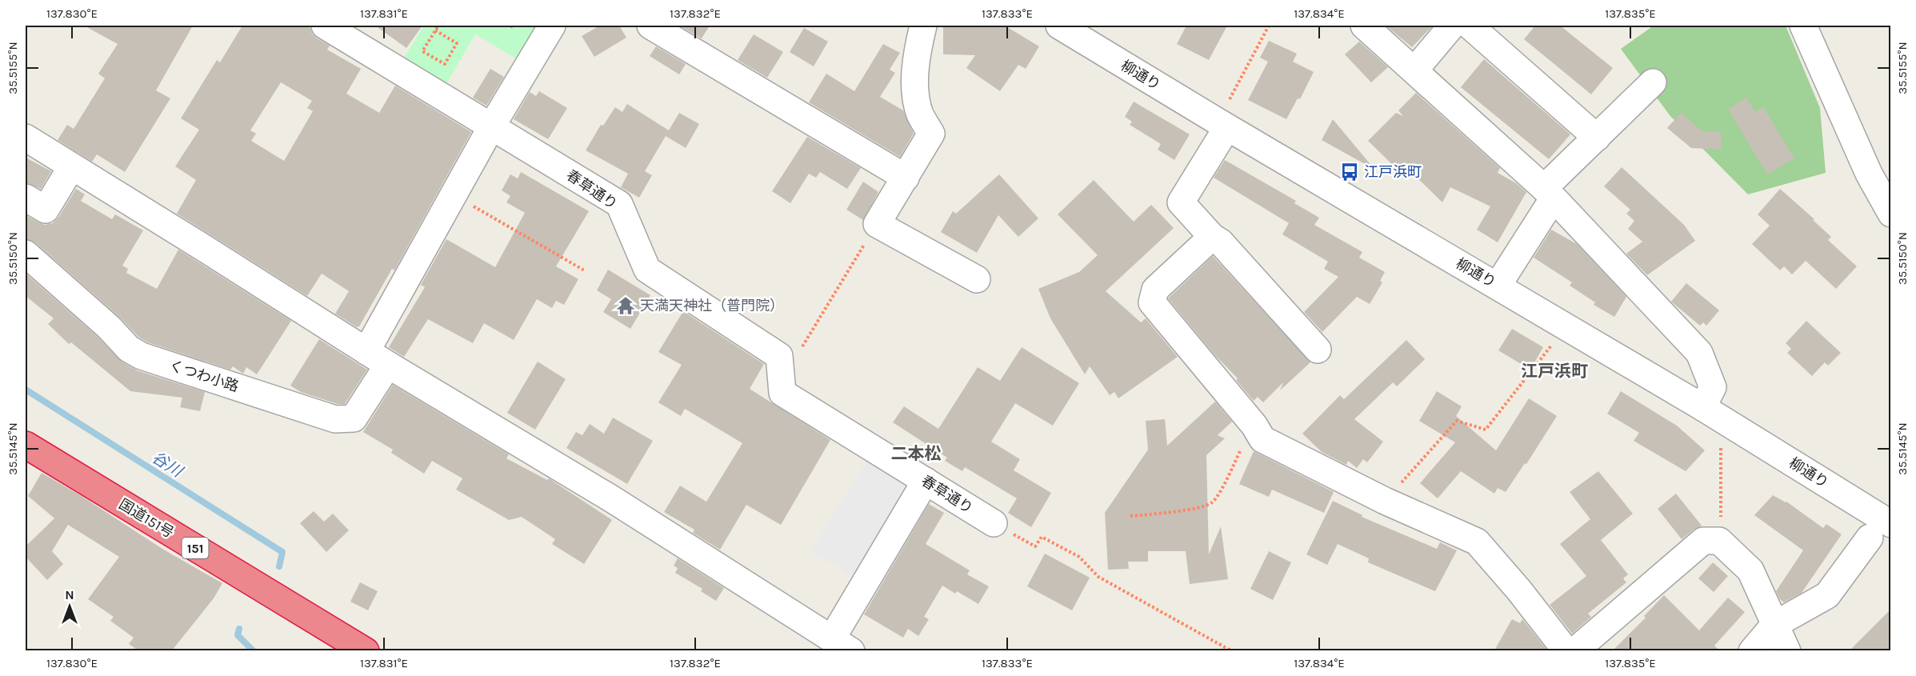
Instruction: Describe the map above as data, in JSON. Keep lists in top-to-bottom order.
{
  "streets": {
    "highway": ["国道151号", "151"],
    "street": ["柳通り", "春草通り", "くつわ小路"]
  },
  "districts": ["江戸浜町", "二本松"],
  "water": ["谷川"],
  "places": {
    "bus stop": ["江戸浜町"],
    "temple": ["天満天神社（普門院）"]
  },
  "north": "top",
  "coordinates": [
    "137.830°E",
    "137.831°E",
    "137.832°E",
    "137.833°E",
    "137.834°E",
    "137.835°E",
    "35.5155°N",
    "35.5150°N",
    "35.5145°N"
  ]
}
